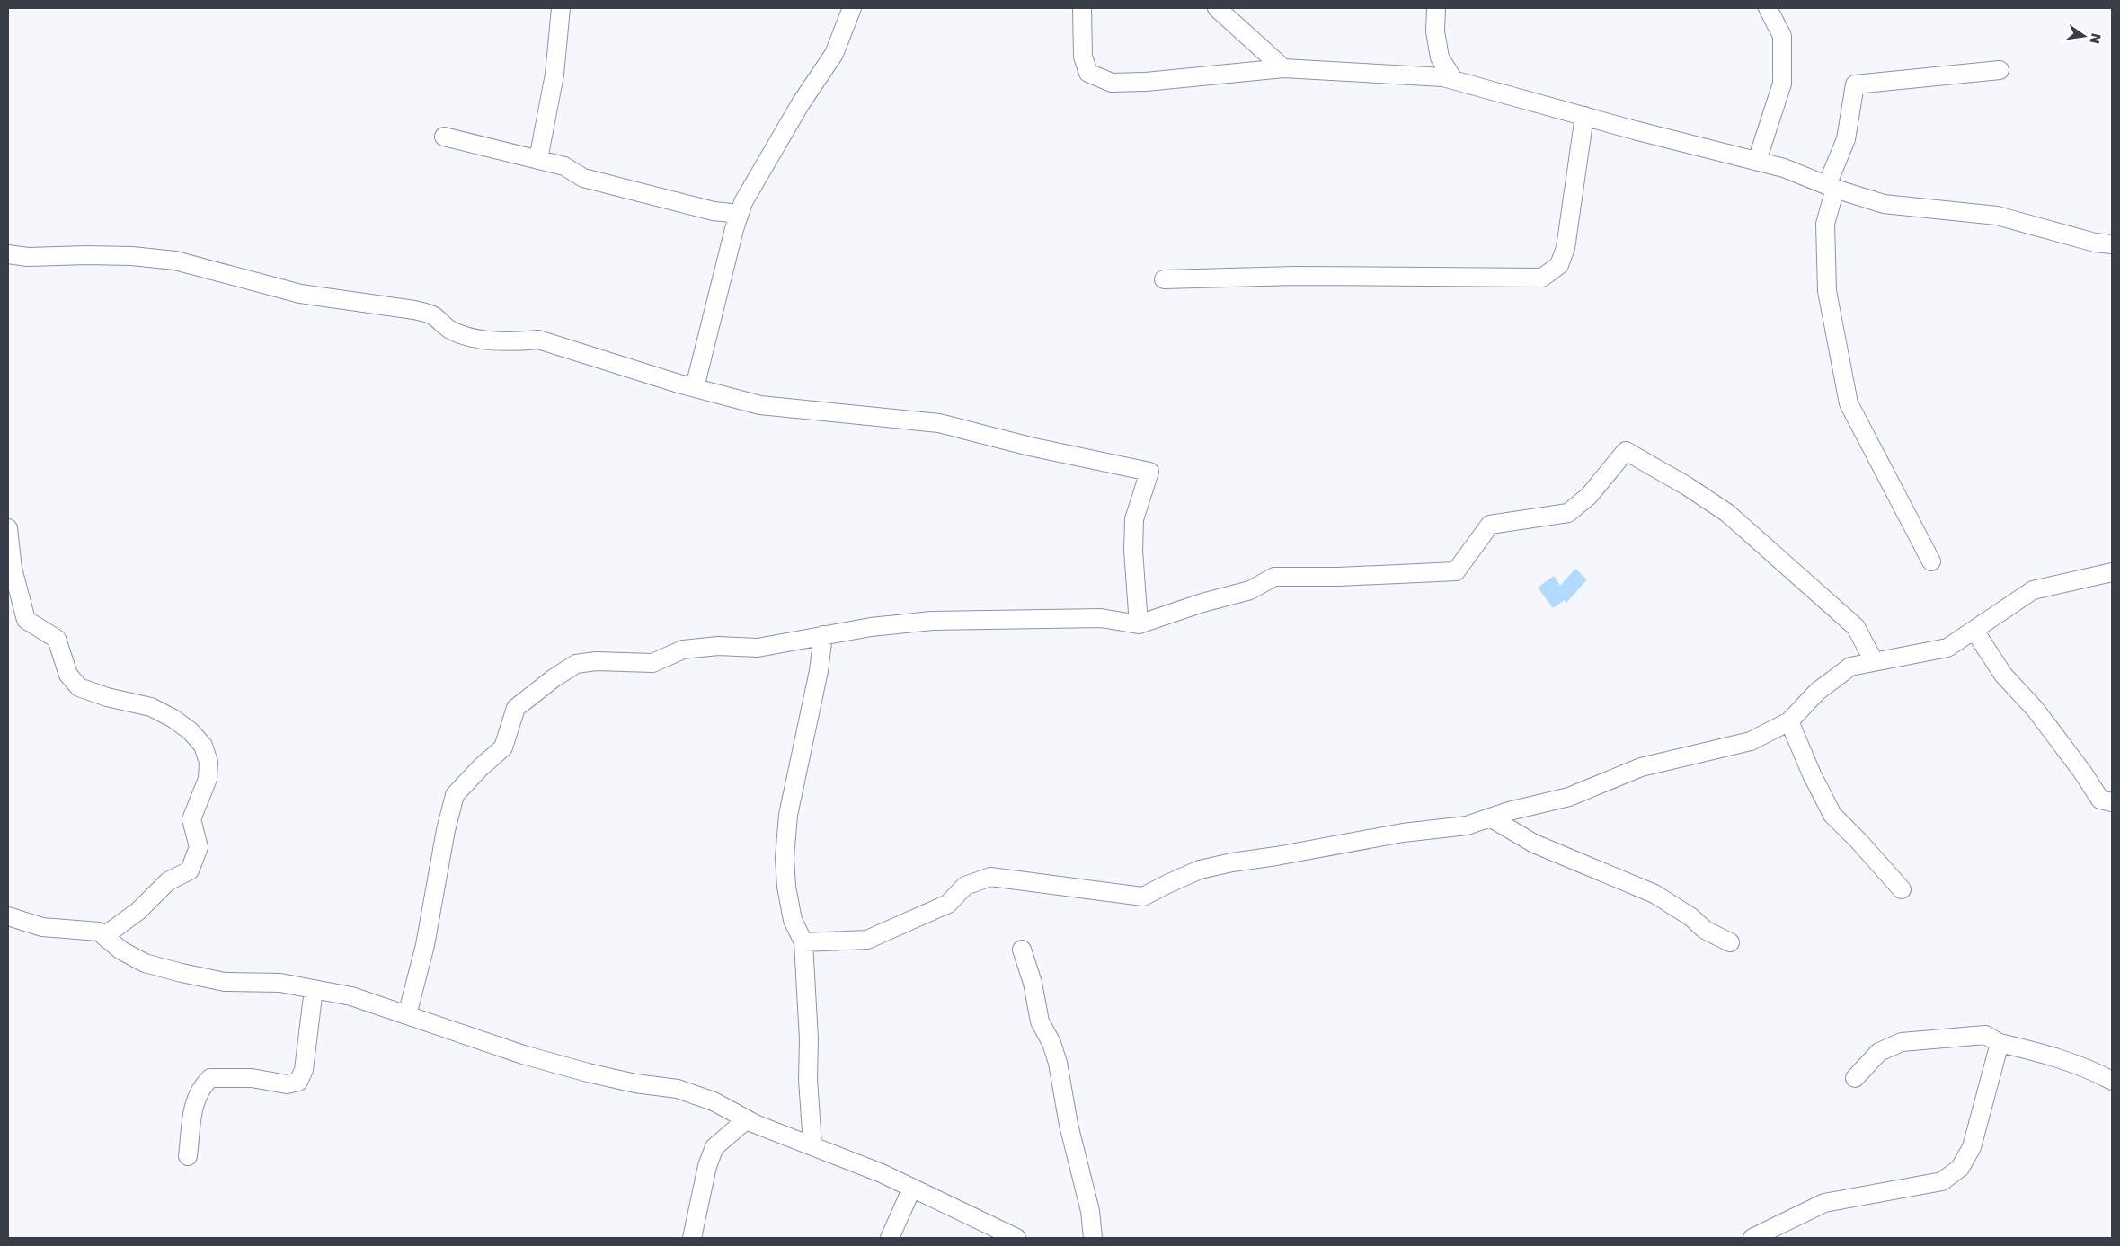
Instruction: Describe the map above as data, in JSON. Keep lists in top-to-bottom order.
{
  "north": "right"
}
